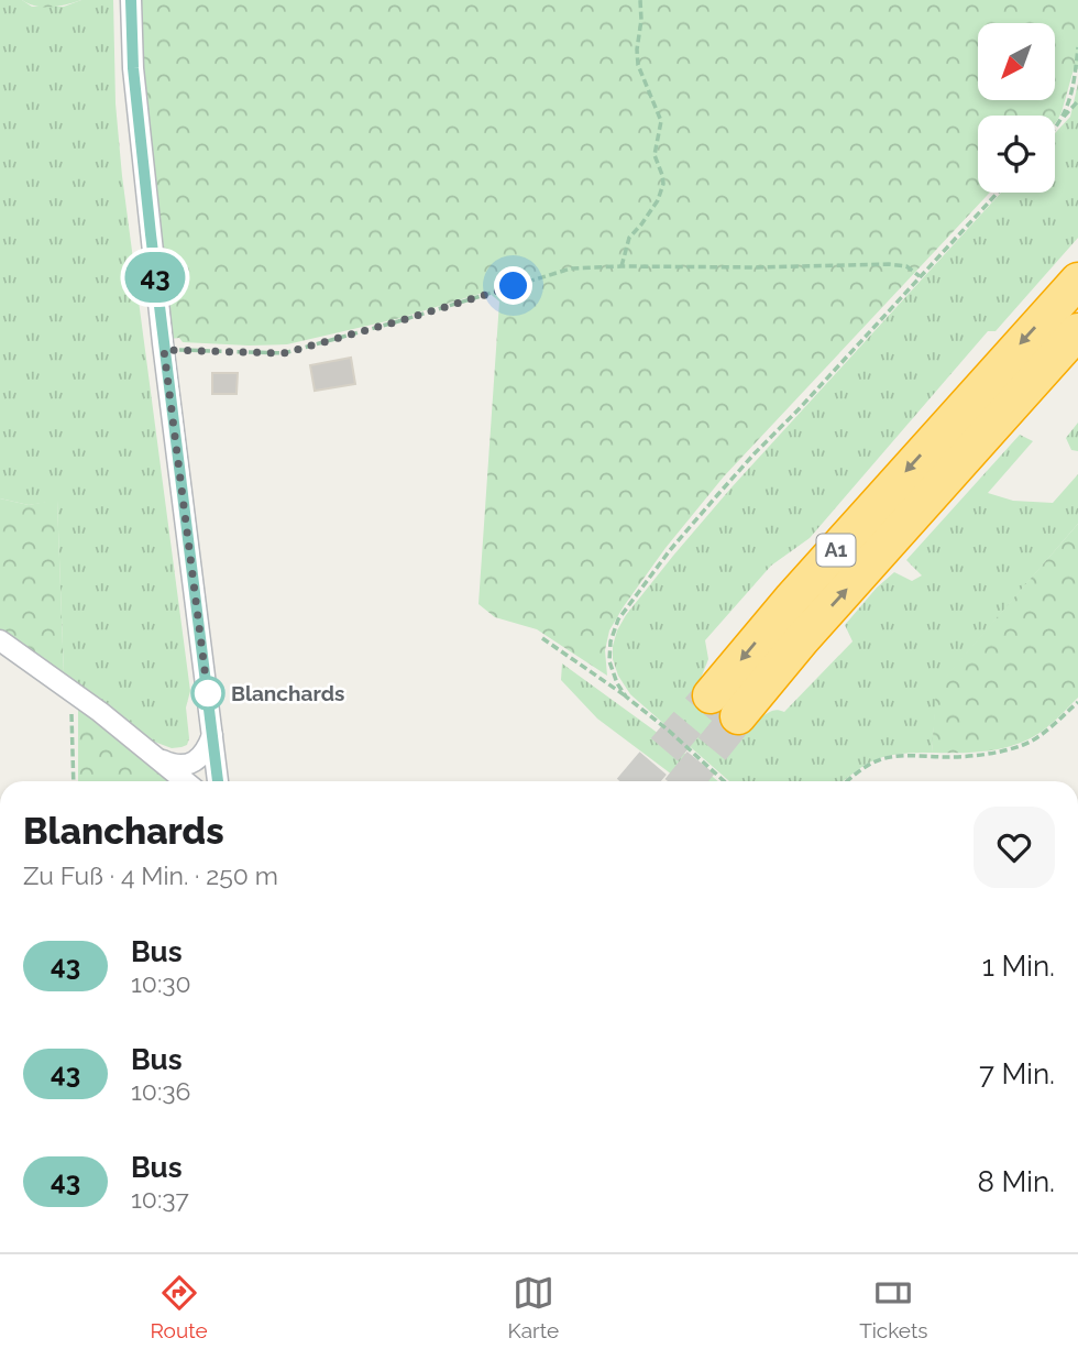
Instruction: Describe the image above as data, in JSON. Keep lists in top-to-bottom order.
{
  "streets": {
    "highway": ["A1"]
  },
  "places": ["Blanchards"],
  "lines": ["bus line 43"],
  "north": "bottom left",
  "page": {
    "on_map": "43",
    "heading": ["Blanchards", "Zu Fuß · 4 Min. · 250 m"],
    "list": [
      {
        "mark": "43",
        "name": "Bus",
        "note": "10:30",
        "value": "1 Min."
      },
      {
        "mark": "43",
        "name": "Bus",
        "note": "10:36",
        "value": "7 Min."
      },
      {
        "mark": "43",
        "name": "Bus",
        "note": "10:37",
        "value": "8 Min."
      }
    ],
    "tabs": ["Route", "Karte", "Tickets"]
  }
}
